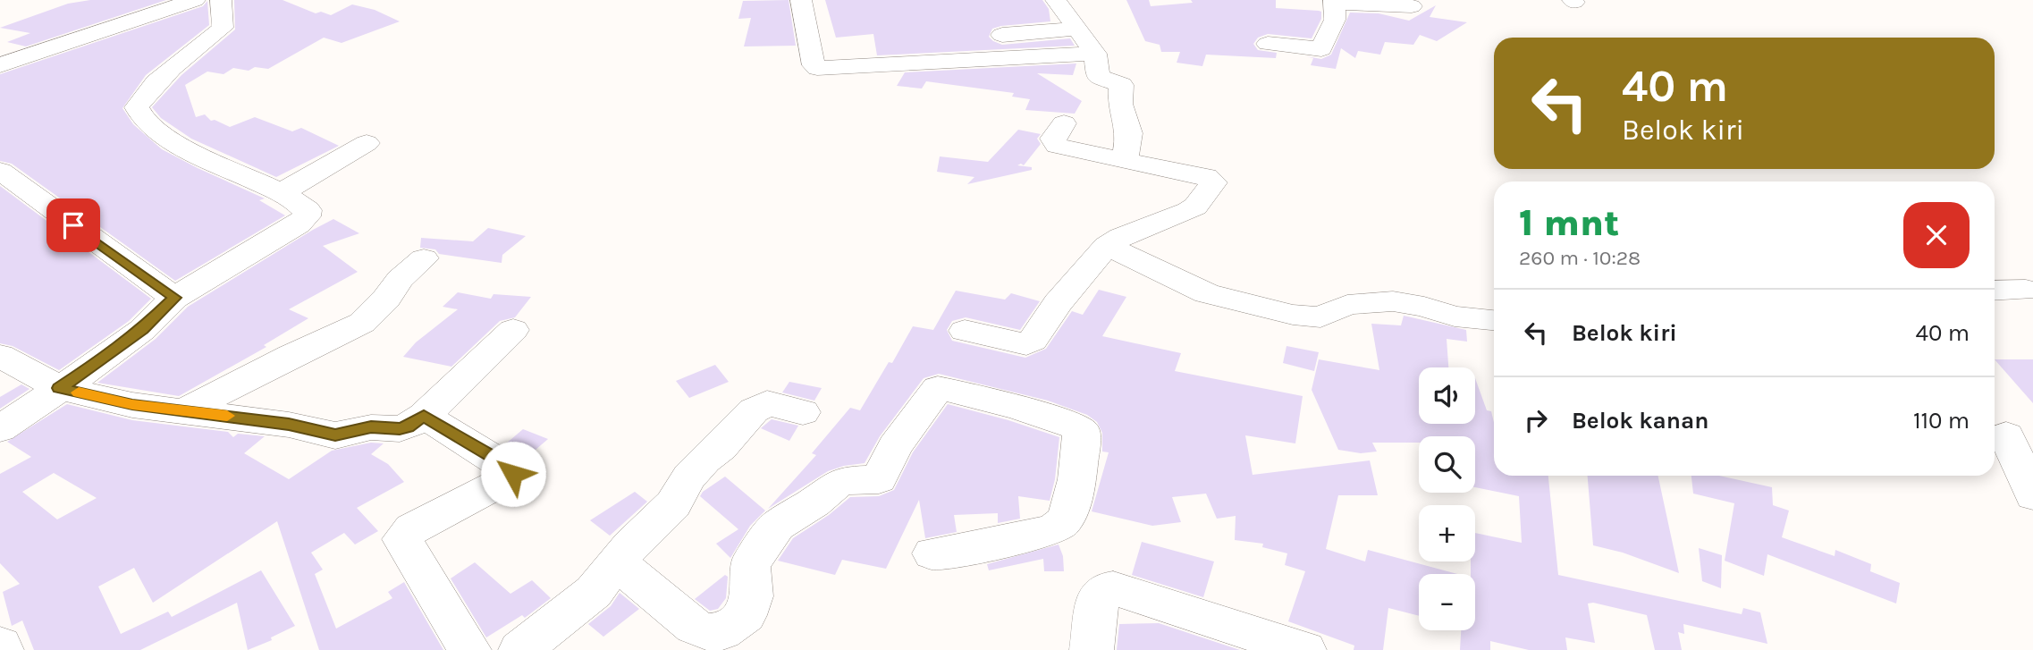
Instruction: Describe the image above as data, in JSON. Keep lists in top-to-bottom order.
{
  "page": {
    "turn": ["40 m", "Belok kiri"],
    "heading": ["1 mnt", "260 m · 10:28"],
    "list": [
      {
        "name": "Belok kiri",
        "value": "40 m"
      },
      {
        "name": "Belok kanan",
        "value": "110 m"
      }
    ],
    "map_buttons": ["+", "−"]
  }
}
